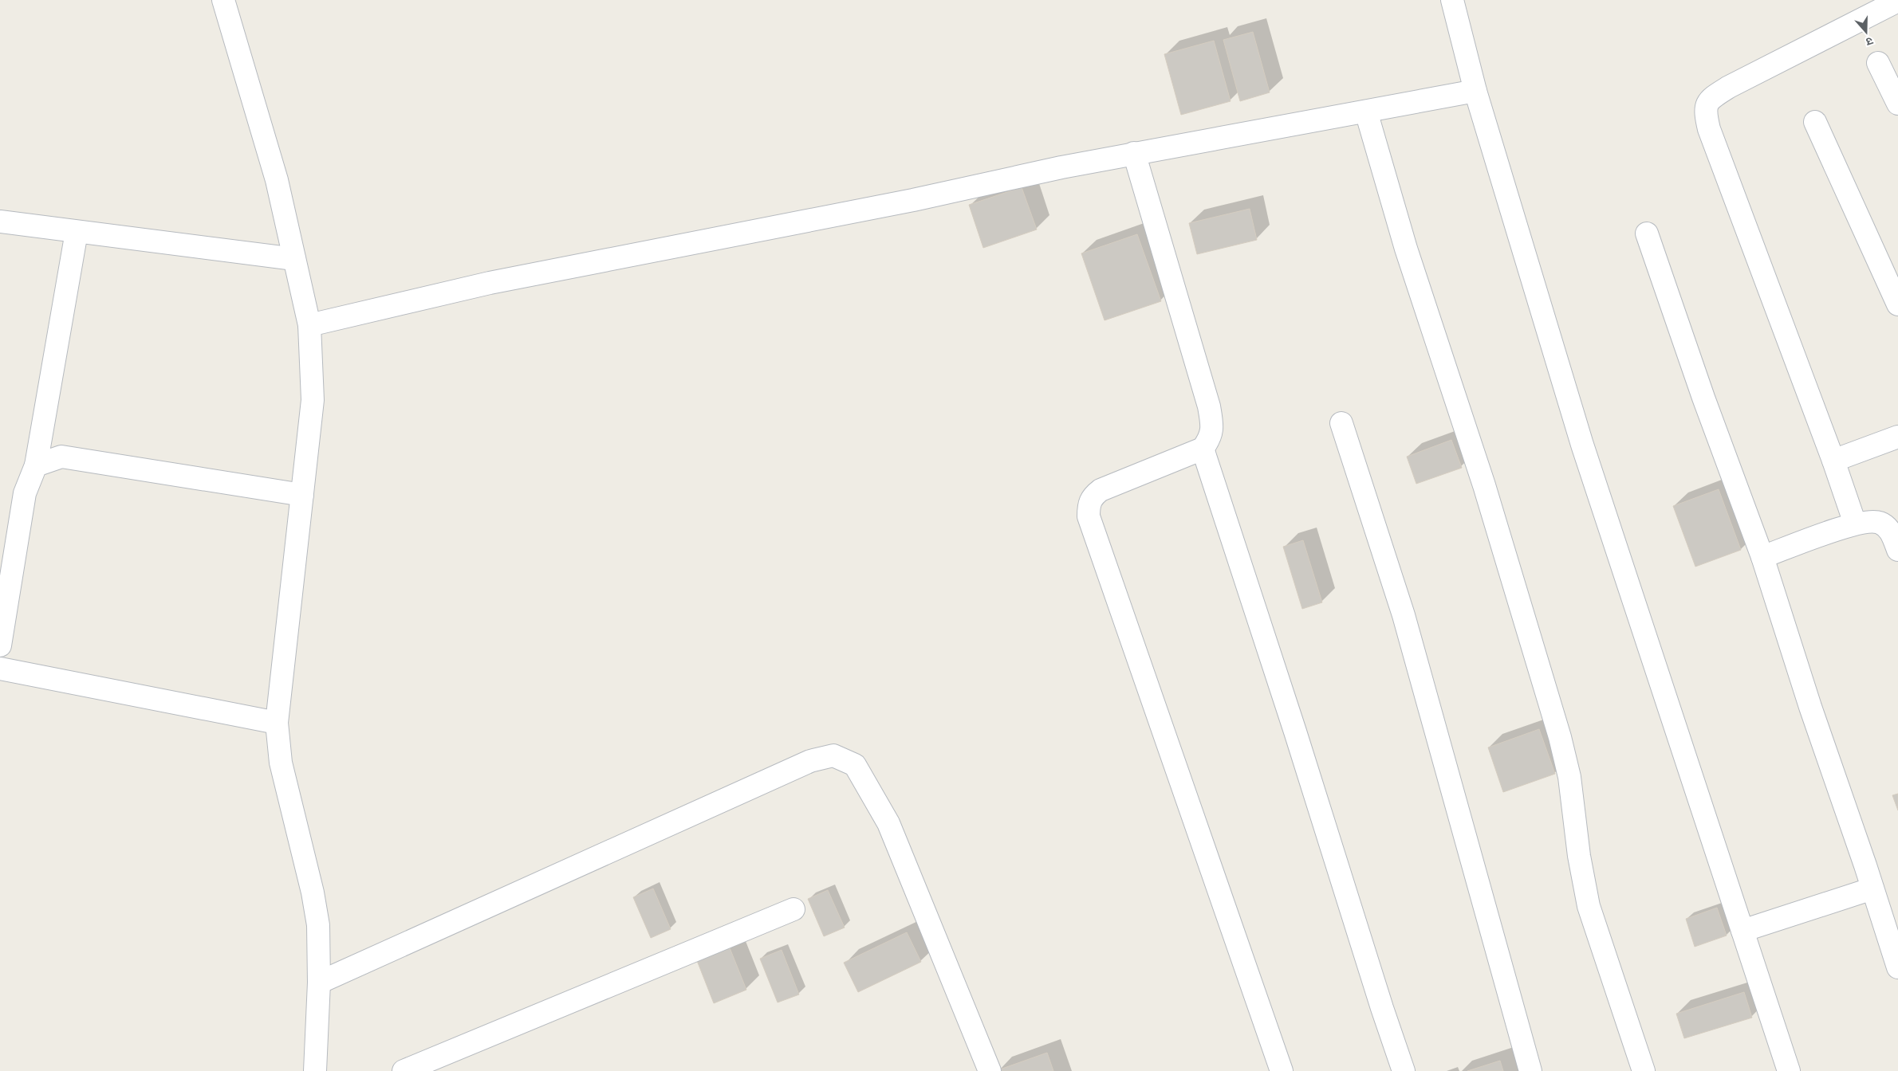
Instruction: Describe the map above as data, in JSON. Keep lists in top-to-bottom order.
{
  "north": "bottom"
}
